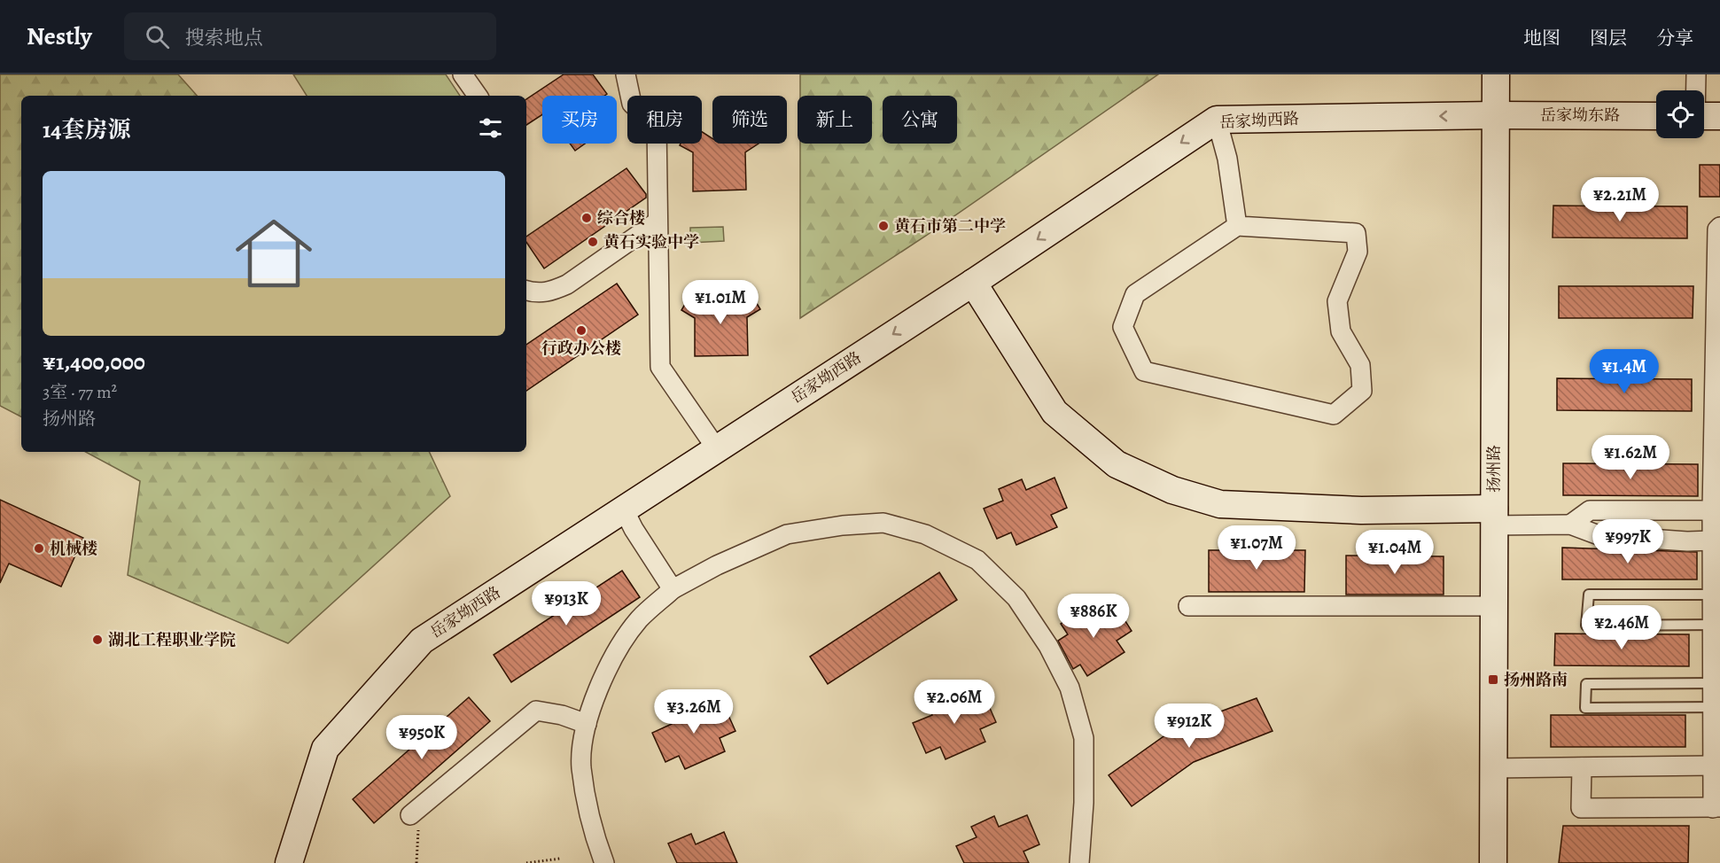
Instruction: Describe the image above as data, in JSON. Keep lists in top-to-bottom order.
{
  "streets": {
    "main road": ["岳家坳东路", "岳家坳西路", "扬州路"]
  },
  "crossings": [
    ["岳家坳东路", "岳家坳西路"],
    ["岳家坳东路", "扬州路"],
    ["岳家坳西路", "扬州路"]
  ],
  "one_way": ["岳家坳西路"],
  "places": {
    "other": [
      "综合楼",
      "黄石市第二中学",
      "黄石实验中学",
      "行政办公楼",
      "机械楼",
      "湖北工程职业学院"
    ],
    "transit": ["扬州路南"]
  },
  "page": {
    "header": "Nestly",
    "search": "搜索地点",
    "nav": ["地图", "图层", "分享"],
    "chip": [
      "买房",
      "租房",
      "筛选",
      "新上",
      "公寓"
    ],
    "heading": "14套房源",
    "list": [
      {
        "name": "¥1,400,000",
        "note": "3室 · 77 m² · 扬州路"
      }
    ],
    "price": [
      "¥2.21M",
      "¥1.01M",
      "¥1.4M",
      "¥1.62M",
      "¥997K",
      "¥1.07M",
      "¥1.04M",
      "¥913K",
      "¥886K",
      "¥2.46M",
      "¥2.06M",
      "¥3.26M",
      "¥912K",
      "¥950K"
    ]
  }
}
